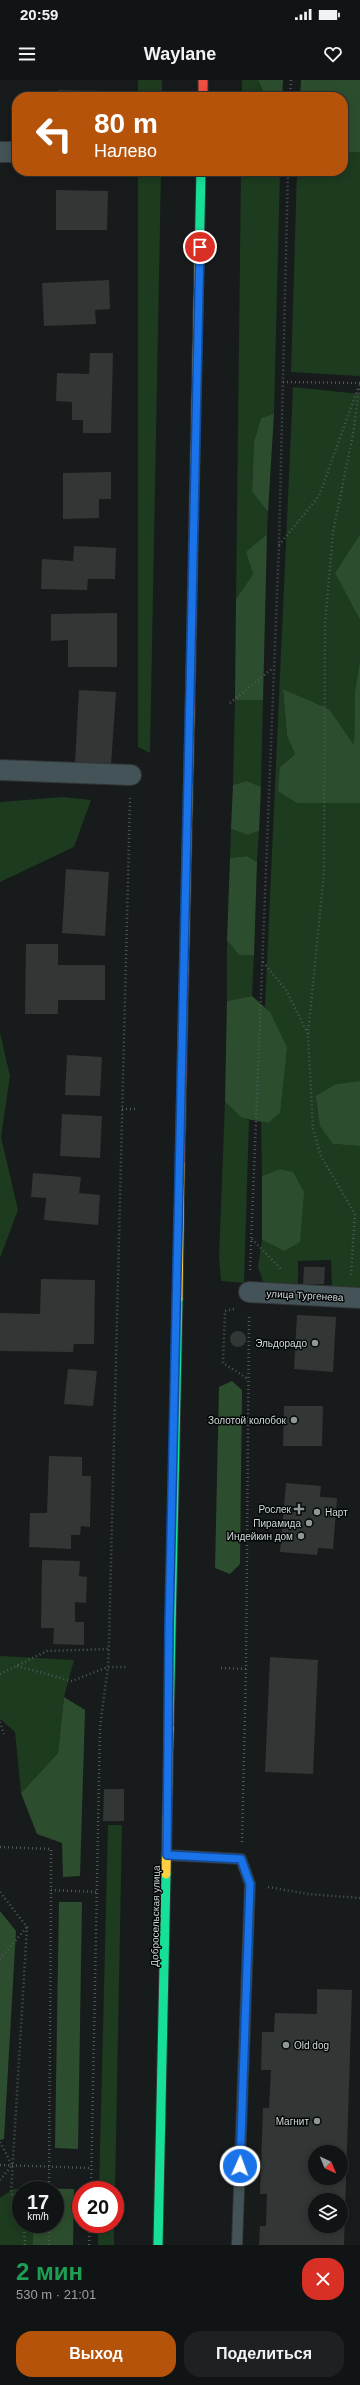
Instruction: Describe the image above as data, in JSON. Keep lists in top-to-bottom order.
{
  "streets": {
    "main road": ["Добросельская улица"],
    "street": ["улица Тургенева"]
  },
  "places": {
    "other": [
      "Эльдорадо",
      "Золотой колобок",
      "Нарт",
      "Пирамида",
      "Индейкин дом",
      "Old dog",
      "Магнит"
    ],
    "health": ["Рослек"]
  },
  "north": "bottom right",
  "page": {
    "status": "20:59",
    "header": "Waylane",
    "turn": ["80 m", "Налево"],
    "speed": "17 km/h",
    "limit": "20",
    "heading": ["2 мин", "530 m · 21:01"],
    "buttons": ["Выход", "Поделиться"]
  }
}
